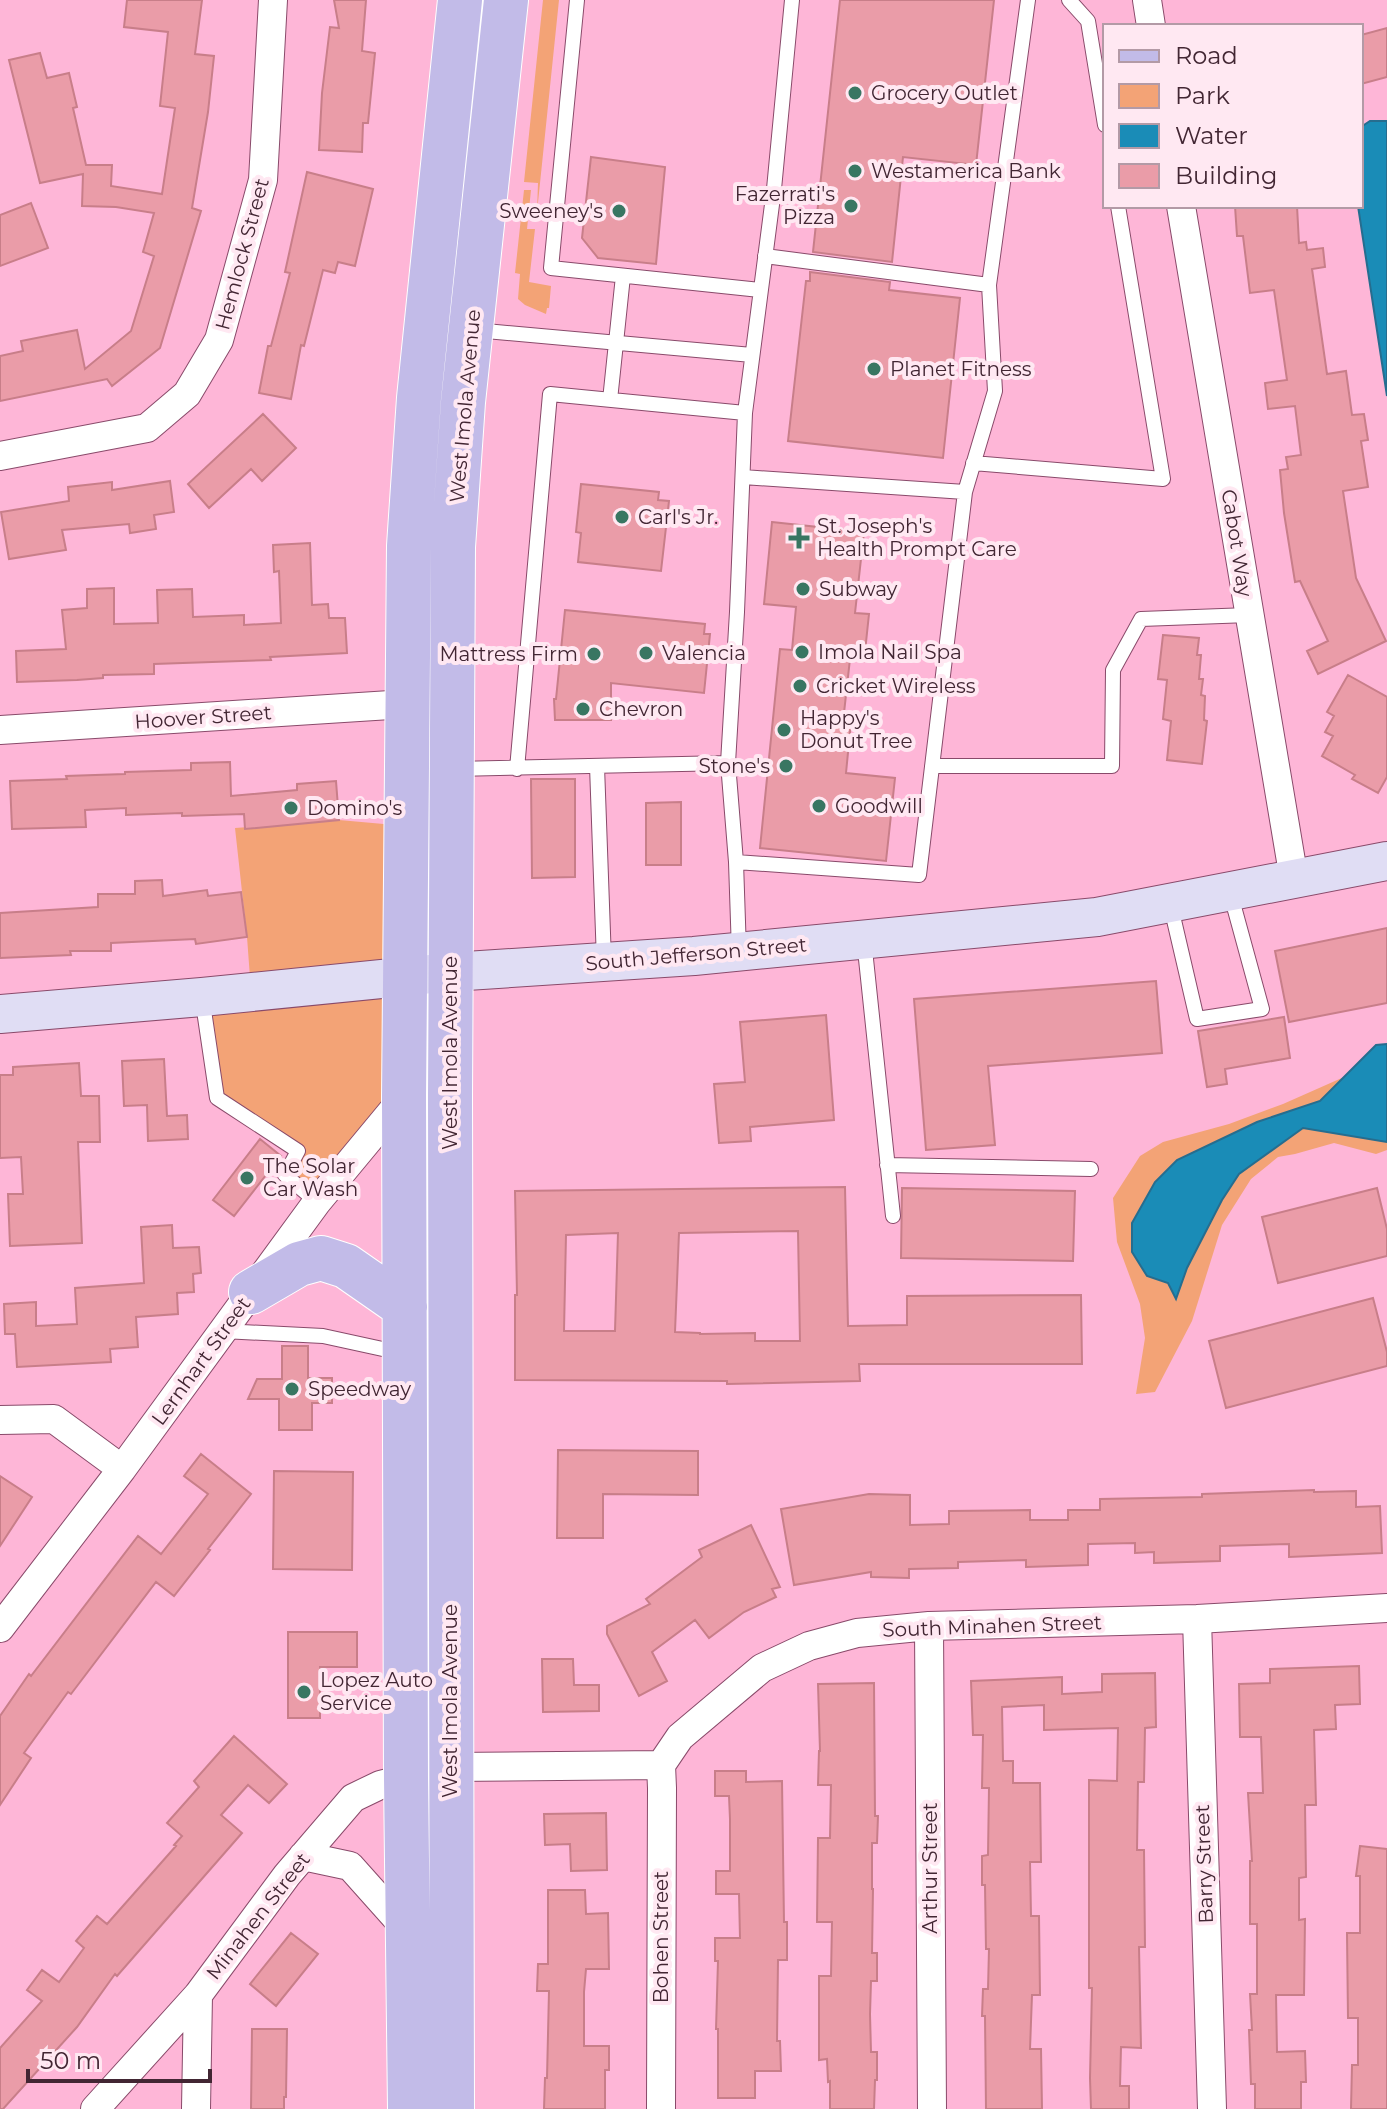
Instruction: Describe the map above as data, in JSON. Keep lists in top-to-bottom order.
{
  "streets": {
    "main road": ["West Imola Avenue"],
    "street": [
      "Hemlock Street",
      "Cabot Way",
      "Hoover Street",
      "South Jefferson Street",
      "Lernhart Street",
      "South Minahen Street",
      "Barry Street",
      "Arthur Street",
      "Minahen Street",
      "Bohen Street"
    ]
  },
  "crossings": [
    ["West Imola Avenue", "South Jefferson Street"],
    ["West Imola Avenue", "Minahen Street"],
    ["Cabot Way", "South Jefferson Street"],
    ["South Minahen Street", "Barry Street"],
    ["South Minahen Street", "Arthur Street"],
    ["South Minahen Street", "Bohen Street"]
  ],
  "places": {
    "other": [
      "Grocery Outlet",
      "Westamerica Bank",
      "Fazerrati's Pizza",
      "Sweeney's",
      "Planet Fitness",
      "Carl's Jr.",
      "Subway",
      "Imola Nail Spa",
      "Valencia",
      "Mattress Firm",
      "Cricket Wireless",
      "Chevron",
      "Happy's Donut Tree",
      "Stone's",
      "Goodwill",
      "Domino's",
      "The Solar Car Wash",
      "Speedway",
      "Lopez Auto Service"
    ],
    "health": ["St. Joseph's Health Prompt Care"]
  },
  "legend": [
    "Road",
    "Park",
    "Water",
    "Building"
  ],
  "scale_bar": "50 m"
}
